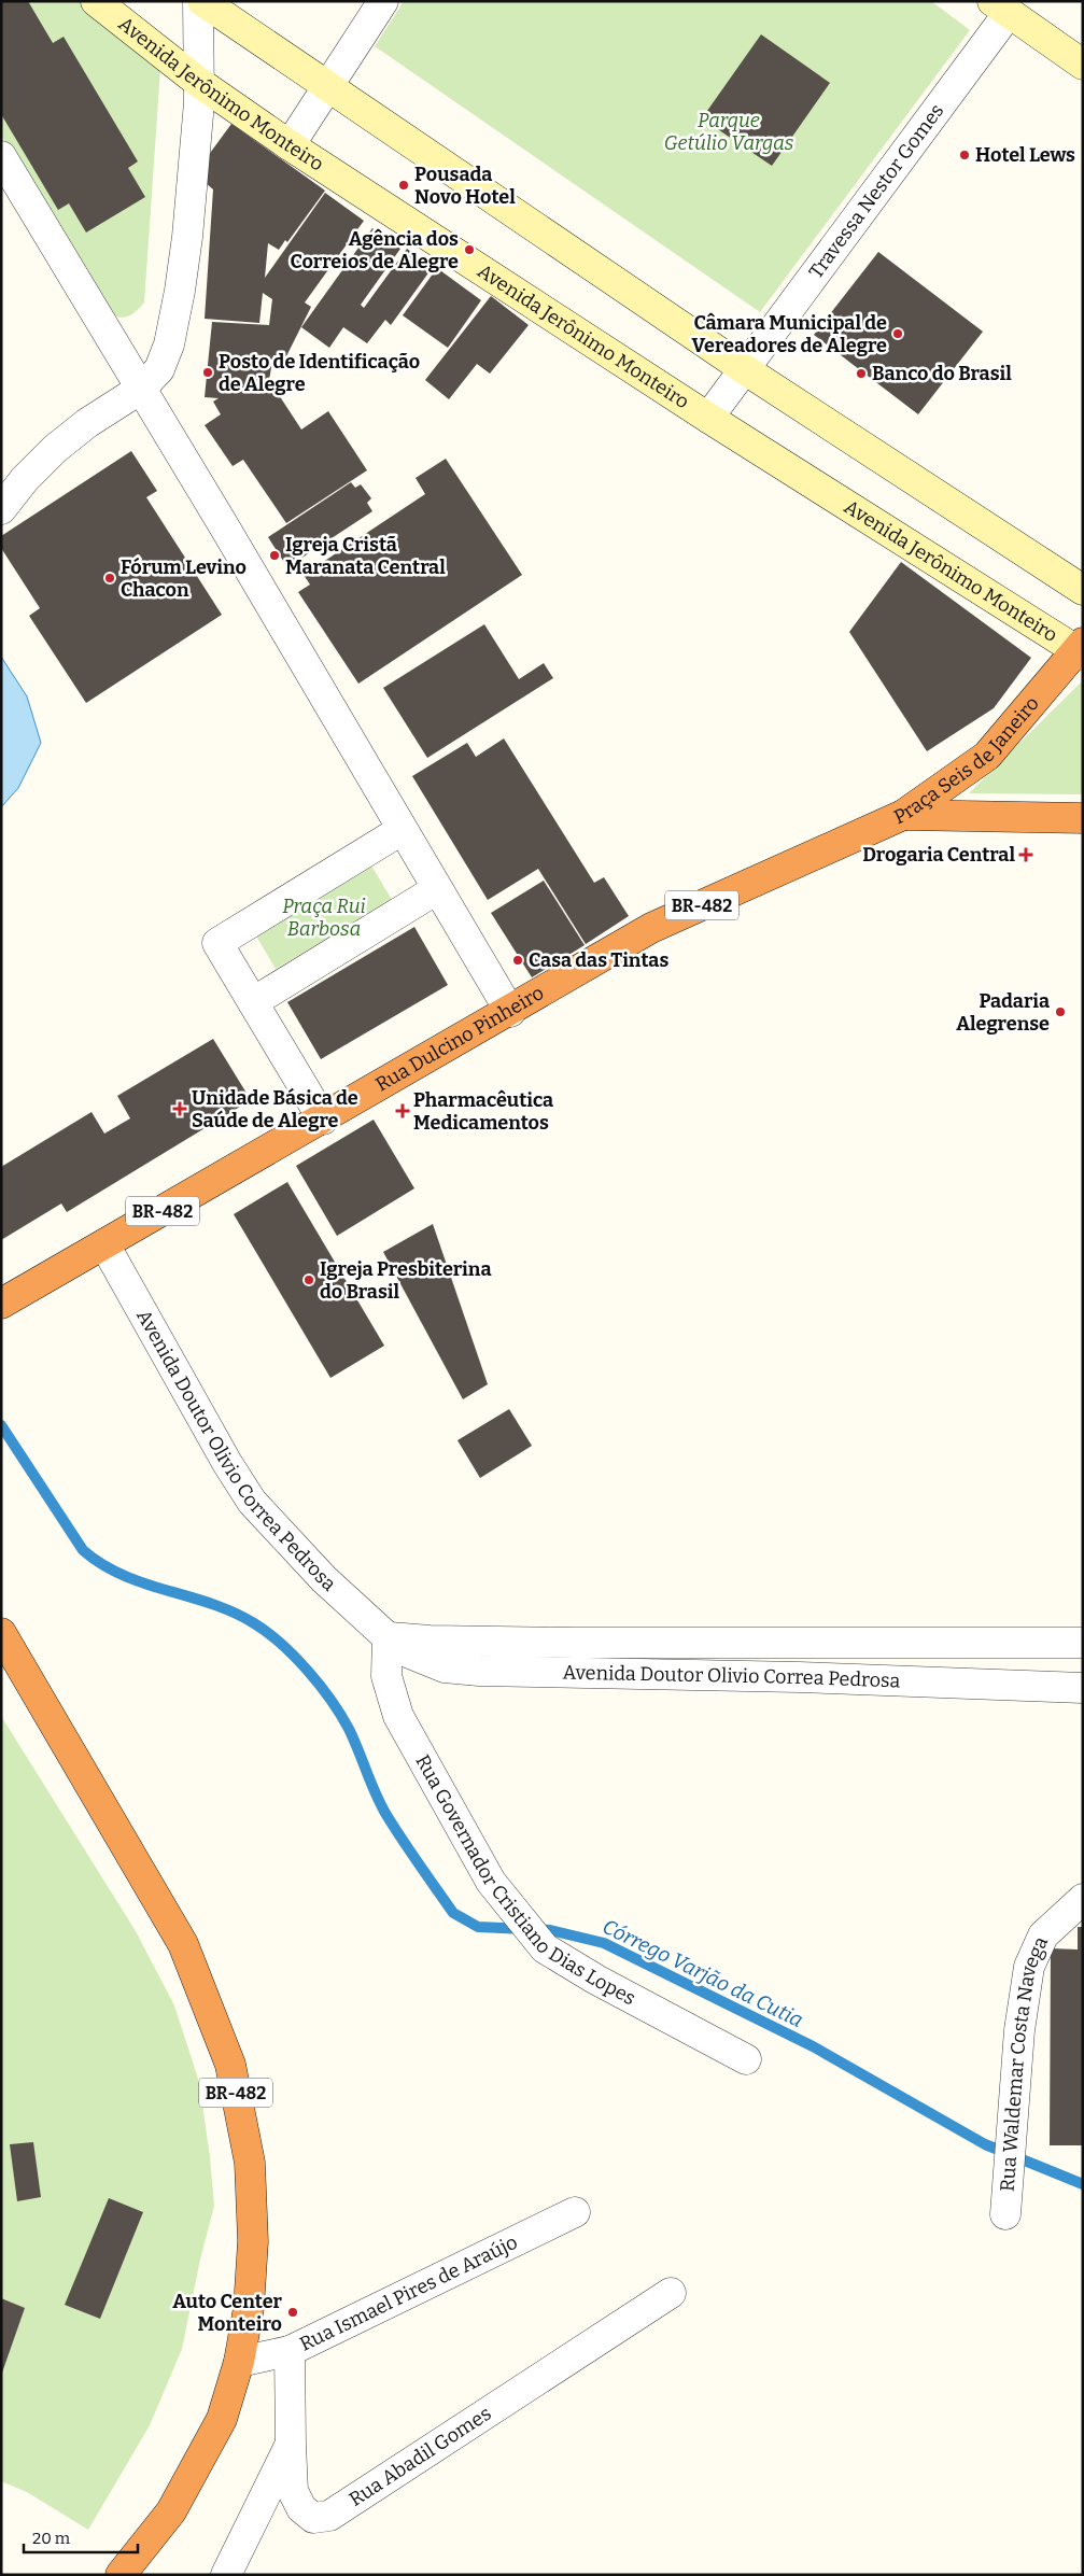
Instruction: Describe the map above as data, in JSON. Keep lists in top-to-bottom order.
{
  "streets": {
    "highway": ["Praça Seis de Janeiro", "BR-482", "Rua Dulcino Pinheiro"],
    "main road": ["Avenida Jerônimo Monteiro"],
    "street": [
      "Travessa Nestor Gomes",
      "Avenida Doutor Olivio Correa Pedrosa",
      "Rua Governador Cristiano Dias Lopes",
      "Rua Waldemar Costa Navega",
      "Rua Ismael Pires de Araújo",
      "Rua Abadil Gomes"
    ]
  },
  "crossings": [
    ["Avenida Jerônimo Monteiro", "Travessa Nestor Gomes"],
    ["Avenida Jerônimo Monteiro", "Praça Seis de Janeiro"],
    ["Praça Seis de Janeiro", "Rua Dulcino Pinheiro"],
    ["BR-482", "Rua Ismael Pires de Araújo"],
    ["Rua Dulcino Pinheiro", "Avenida Doutor Olivio Correa Pedrosa"],
    ["Avenida Doutor Olivio Correa Pedrosa", "Rua Governador Cristiano Dias Lopes"],
    ["Rua Ismael Pires de Araújo", "Rua Abadil Gomes"]
  ],
  "water": ["Córrego Varjão da Cutia"],
  "parks": ["Parque Getúlio Vargas", "Praça Rui Barbosa"],
  "places": {
    "other": [
      "Hotel Lews",
      "Pousada Novo Hotel",
      "Agência dos Correios de Alegre",
      "Câmara Municipal de Vereadores de Alegre",
      "Posto de Identificação de Alegre",
      "Banco do Brasil",
      "Igreja Cristã Maranata Central",
      "Fórum Levino Chacon",
      "Casa das Tintas",
      "Padaria Alegrense",
      "Igreja Presbiterina do Brasil",
      "Auto Center Monteiro"
    ],
    "health": ["Drogaria Central", "Unidade Básica de Saúde de Alegre", "Pharmacêutica Medicamentos"]
  },
  "scale_bar": "20 m"
}
